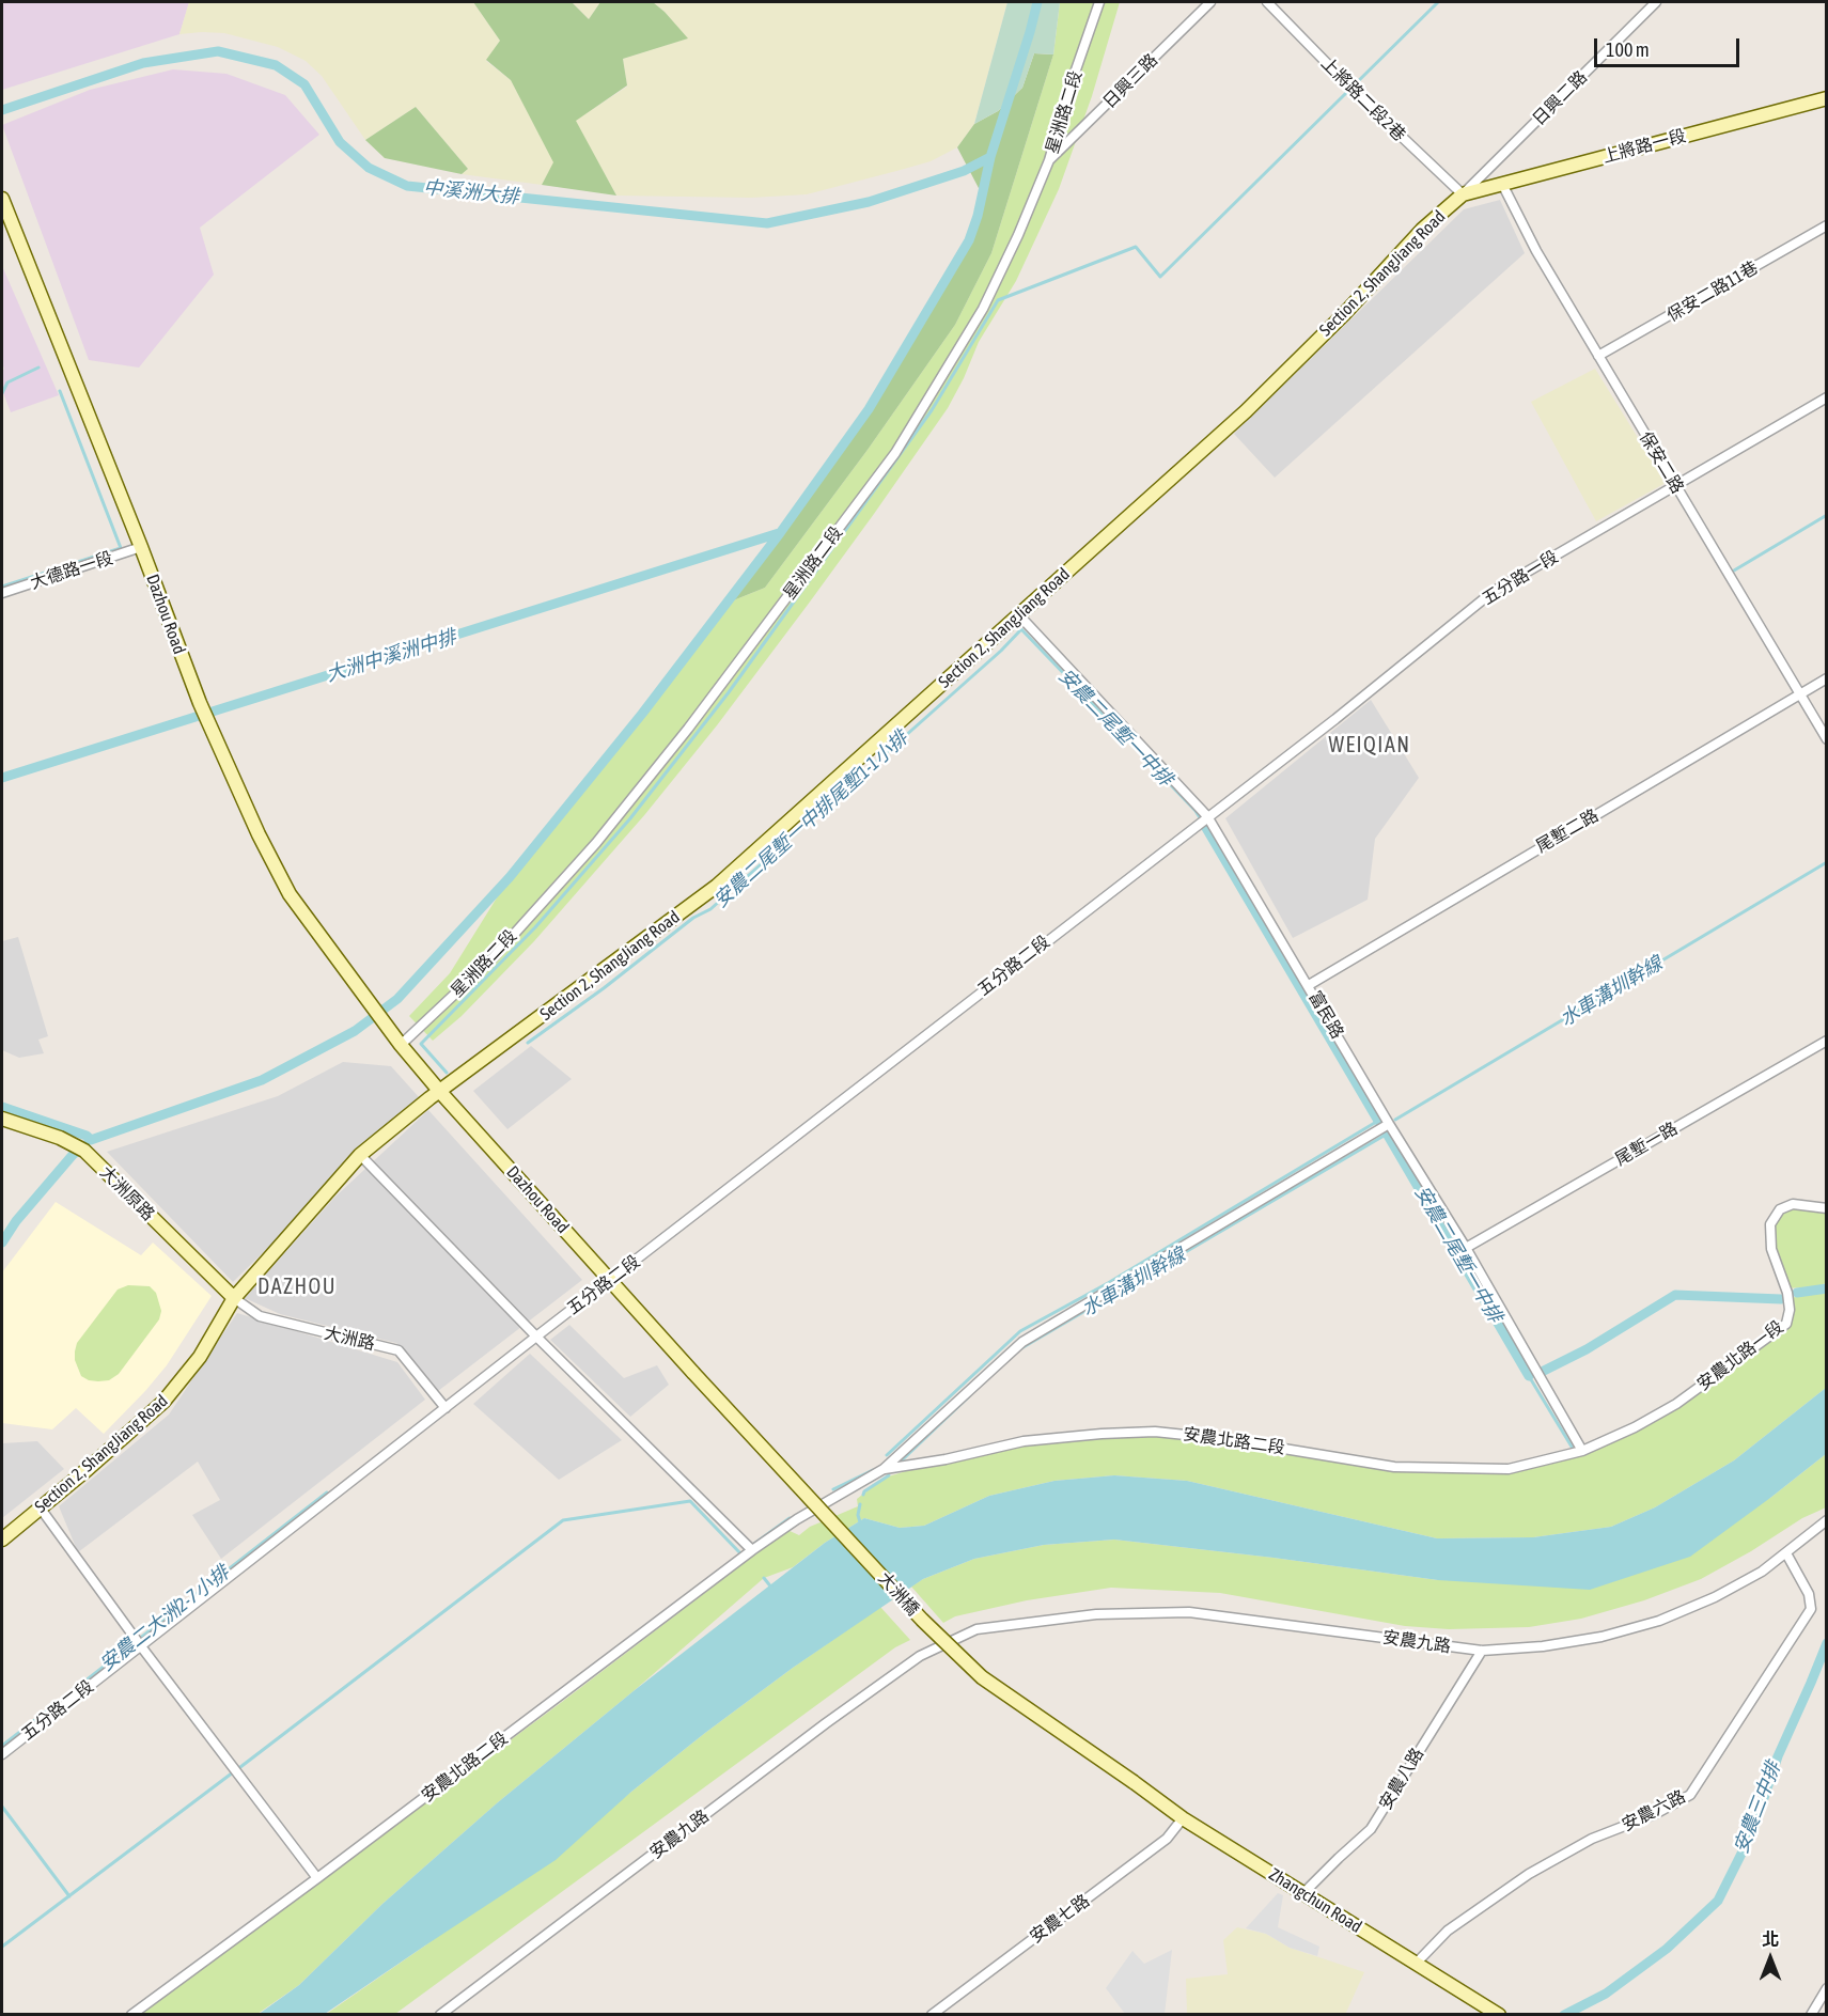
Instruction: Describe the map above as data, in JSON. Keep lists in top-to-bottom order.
{
  "streets": {
    "street": [
      "日興三路",
      "日興二路",
      "上將路二段2巷",
      "星洲路二段",
      "上將路一段",
      "Section 2, ShangJiang Road",
      "保安二路11巷",
      "保安二路",
      "大德路一段",
      "五分路一段",
      "Dazhou Road",
      "尾塹二路",
      "五分路二段",
      "富民路",
      "尾塹一路",
      "大洲原路",
      "大洲路",
      "安農北路一段",
      "安農北路二段",
      "大洲橋",
      "安農九路",
      "安農八路",
      "安農六路",
      "Zhangchun Road",
      "安農七路"
    ]
  },
  "crossings": [
    ["日興三路", "星洲路二段"],
    ["日興二路", "上將路二段2巷"],
    ["日興二路", "上將路一段"],
    ["日興二路", "Section 2, ShangJiang Road"],
    ["上將路二段2巷", "上將路一段"],
    ["上將路二段2巷", "Section 2, ShangJiang Road"],
    ["星洲路二段", "Dazhou Road"],
    ["上將路一段", "Section 2, ShangJiang Road"],
    ["上將路一段", "保安二路"],
    ["Section 2, ShangJiang Road", "Dazhou Road"],
    ["Section 2, ShangJiang Road", "富民路"],
    ["Section 2, ShangJiang Road", "大洲原路"],
    ["Section 2, ShangJiang Road", "大洲路"],
    ["保安二路11巷", "保安二路"],
    ["保安二路", "五分路一段"],
    ["保安二路", "尾塹二路"],
    ["大德路一段", "Dazhou Road"],
    ["五分路一段", "五分路二段"],
    ["五分路一段", "富民路"],
    ["Dazhou Road", "五分路二段"],
    ["Dazhou Road", "大洲橋"],
    ["尾塹二路", "富民路"],
    ["五分路二段", "富民路"],
    ["五分路二段", "大洲路"],
    ["富民路", "尾塹一路"],
    ["富民路", "安農北路一段"],
    ["富民路", "安農北路二段"],
    ["大洲原路", "大洲路"],
    ["安農北路一段", "安農北路二段"],
    ["大洲橋", "Zhangchun Road"],
    ["安農九路", "安農八路"],
    ["安農九路", "安農六路"],
    ["安農八路", "Zhangchun Road"],
    ["安農六路", "Zhangchun Road"],
    ["Zhangchun Road", "安農七路"]
  ],
  "districts": ["WEIQIAN", "DAZHOU"],
  "water": [
    "中溪洲大排",
    "大洲中溪洲中排",
    "安農二尾塹一中排",
    "安農二尾塹一中排尾塹1-1小排",
    "水車溝圳幹線",
    "安農二大洲2-7小排",
    "安農三中排"
  ],
  "scale_bar": "100 m",
  "north": "top"
}
